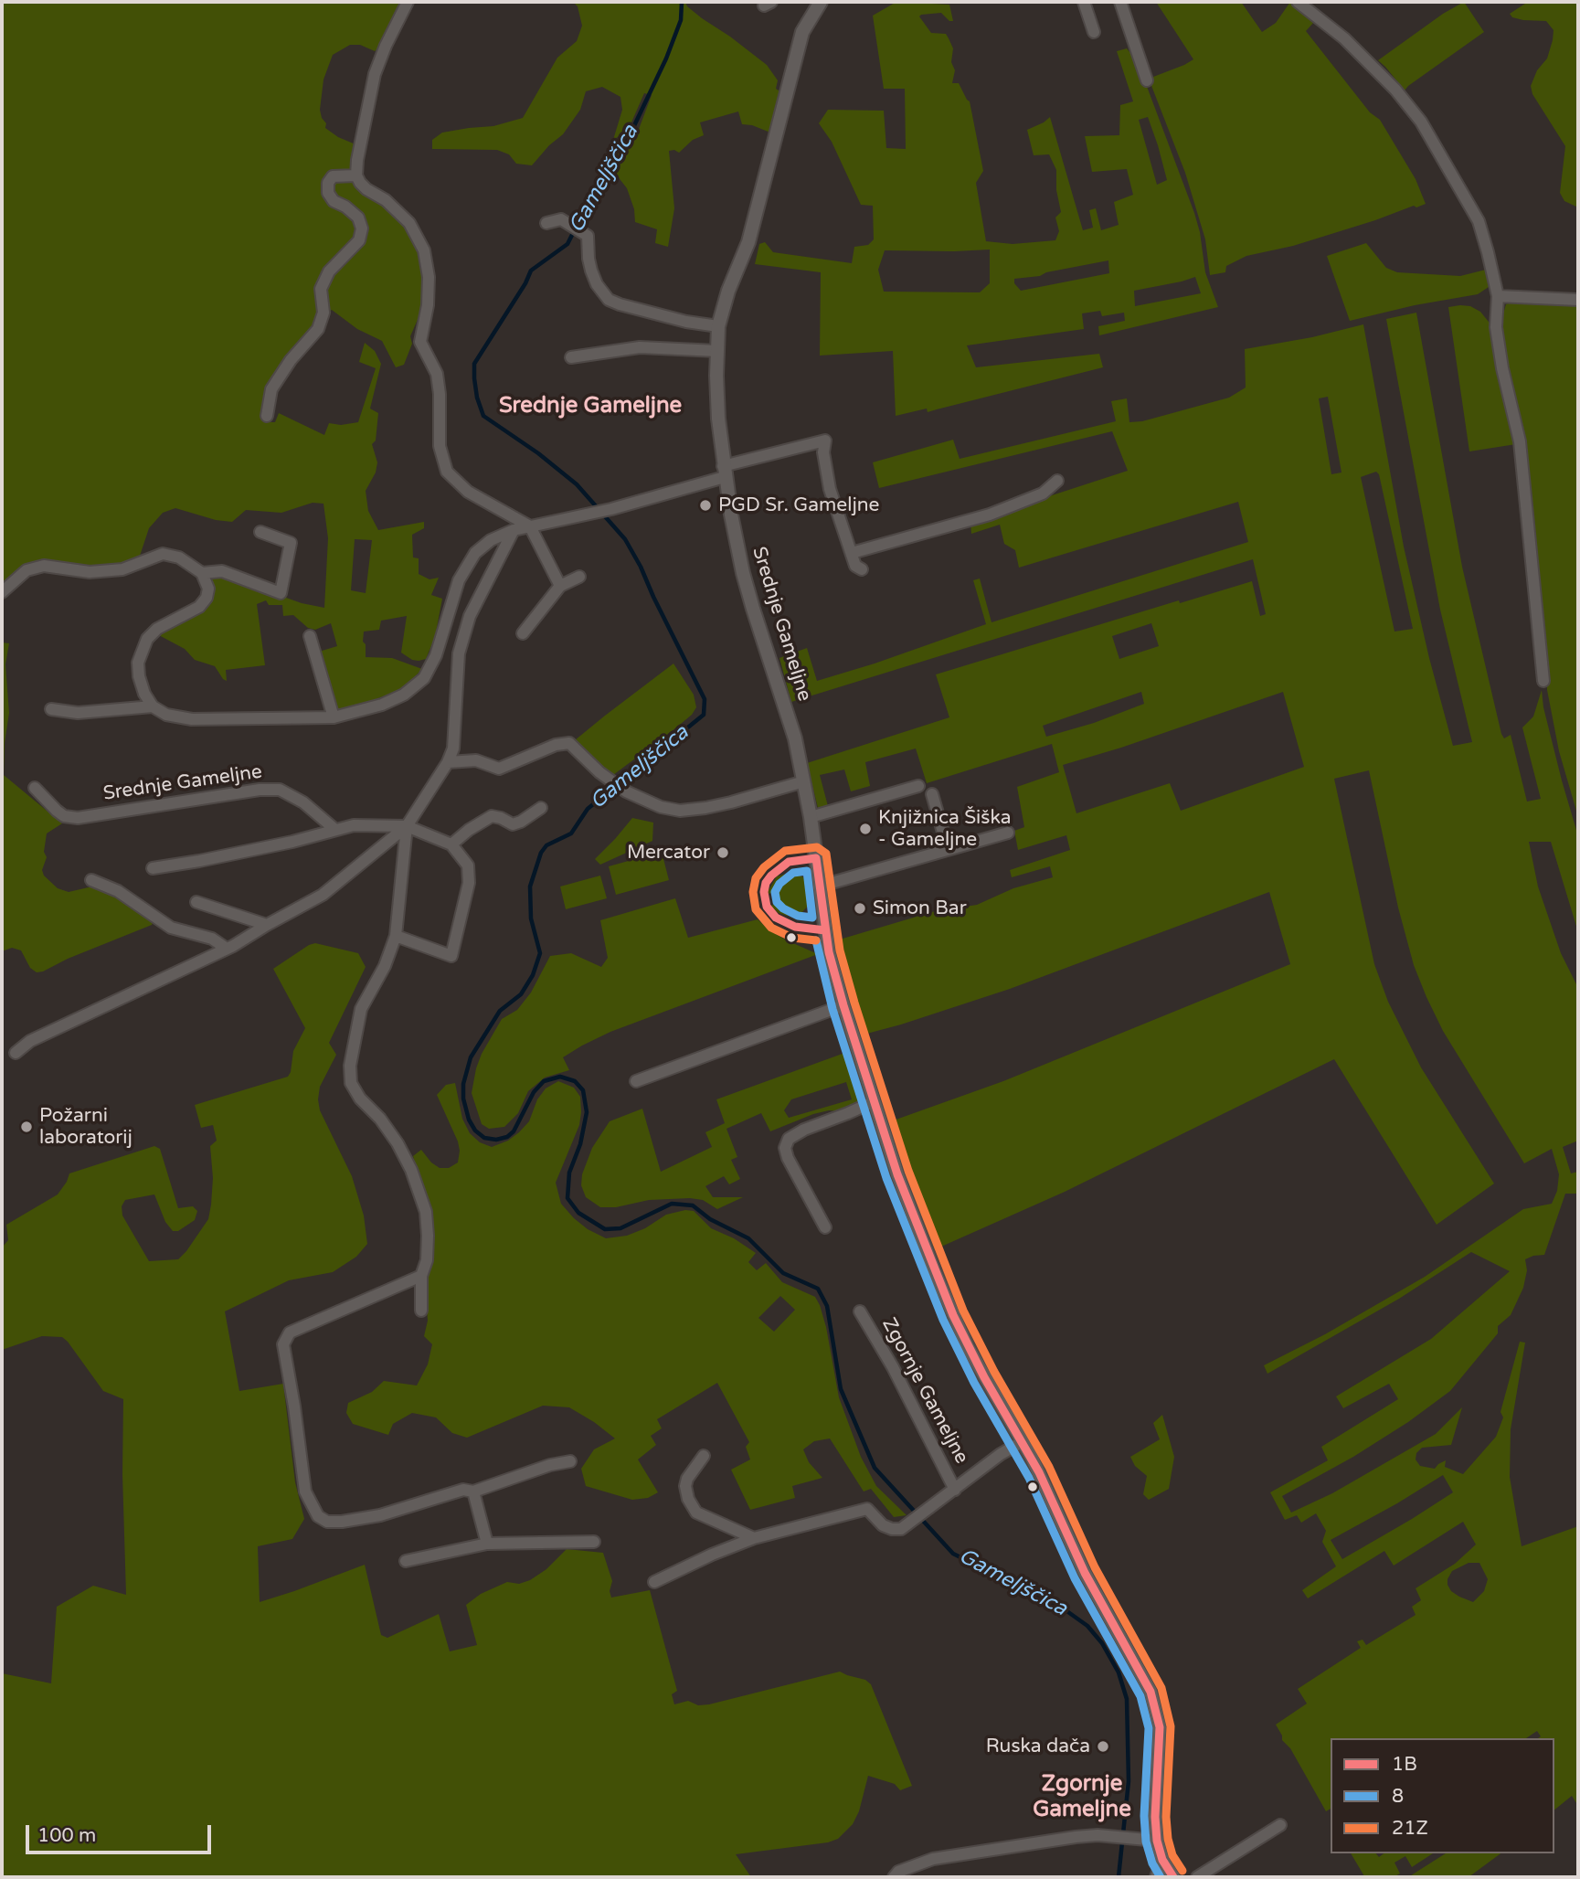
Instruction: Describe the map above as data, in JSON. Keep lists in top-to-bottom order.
{
  "streets": {
    "street": ["Srednje Gameljne", "Zgornje Gameljne"]
  },
  "districts": ["Srednje Gameljne", "Zgornje Gameljne"],
  "water": ["Gameljščica"],
  "places": [
    "PGD Sr. Gameljne",
    "Knjižnica Šiška - Gameljne",
    "Mercator",
    "Simon Bar",
    "Požarni laboratorij",
    "Ruska dača"
  ],
  "lines": ["transit line 21Z", "transit line 1B", "transit line 8"],
  "legend": ["1B", "8", "21Z"],
  "scale_bar": "100 m"
}
